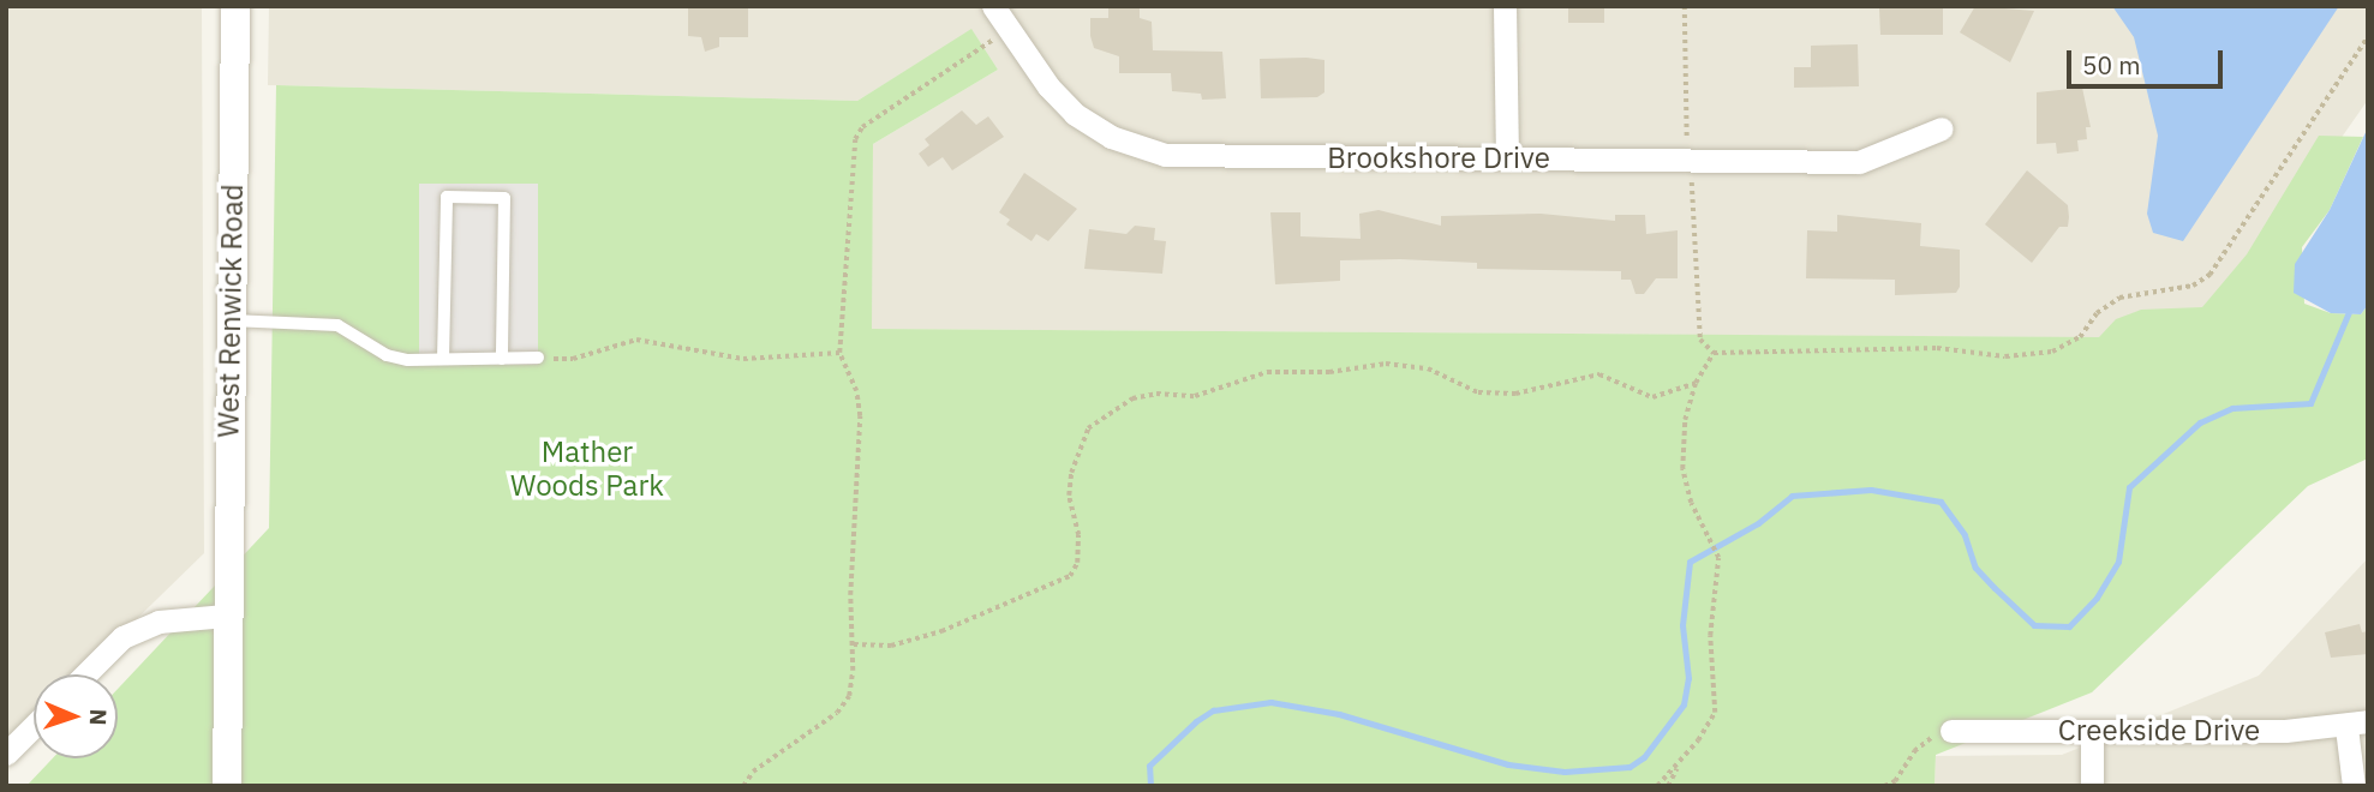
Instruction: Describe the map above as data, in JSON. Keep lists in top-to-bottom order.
{
  "streets": {
    "street": ["Brookshore Drive", "West Renwick Road", "Creekside Drive"]
  },
  "parks": ["Mather Woods Park"],
  "scale_bar": "50 m",
  "north": "right"
}
